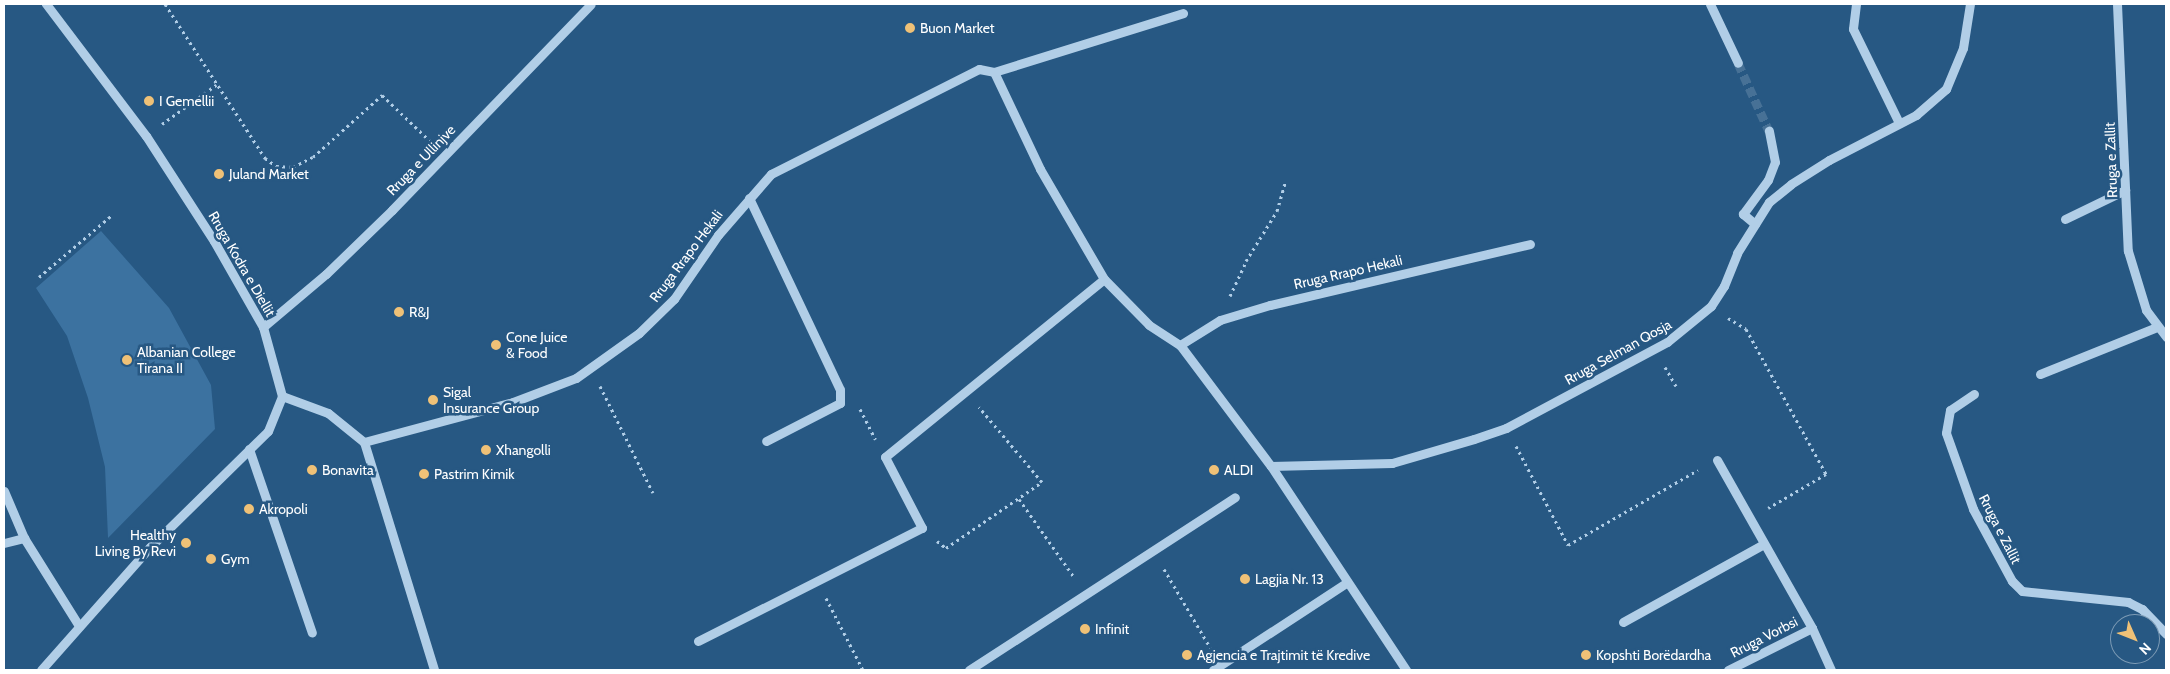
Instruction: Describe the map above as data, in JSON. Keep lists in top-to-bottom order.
{
  "streets": {
    "street": [
      "Rruga e Ullinjve",
      "Rruga e Zallit",
      "Rruga Rrapo Hekali",
      "Rruga Kodra e Diellit",
      "Rruga Selman Qosja",
      "Rruga Vorbsi"
    ]
  },
  "crossings": [
    ["Rruga e Ullinjve", "Rruga Kodra e Diellit"]
  ],
  "places": [
    "Buon Market",
    "I Gemellii",
    "Juland Market",
    "R&J",
    "Cone Juice & Food",
    "Albanian College Tirana II",
    "Sigal Insurance Group",
    "Xhangolli",
    "Bonavita",
    "ALDI",
    "Pastrim Kimik",
    "Akropoli",
    "Healthy Living By Revi",
    "Gym",
    "Lagjia Nr. 13",
    "Infinit",
    "Agjencia e Trajtimit të Kredive",
    "Kopshti Borëdardha"
  ],
  "north": "bottom right"
}
